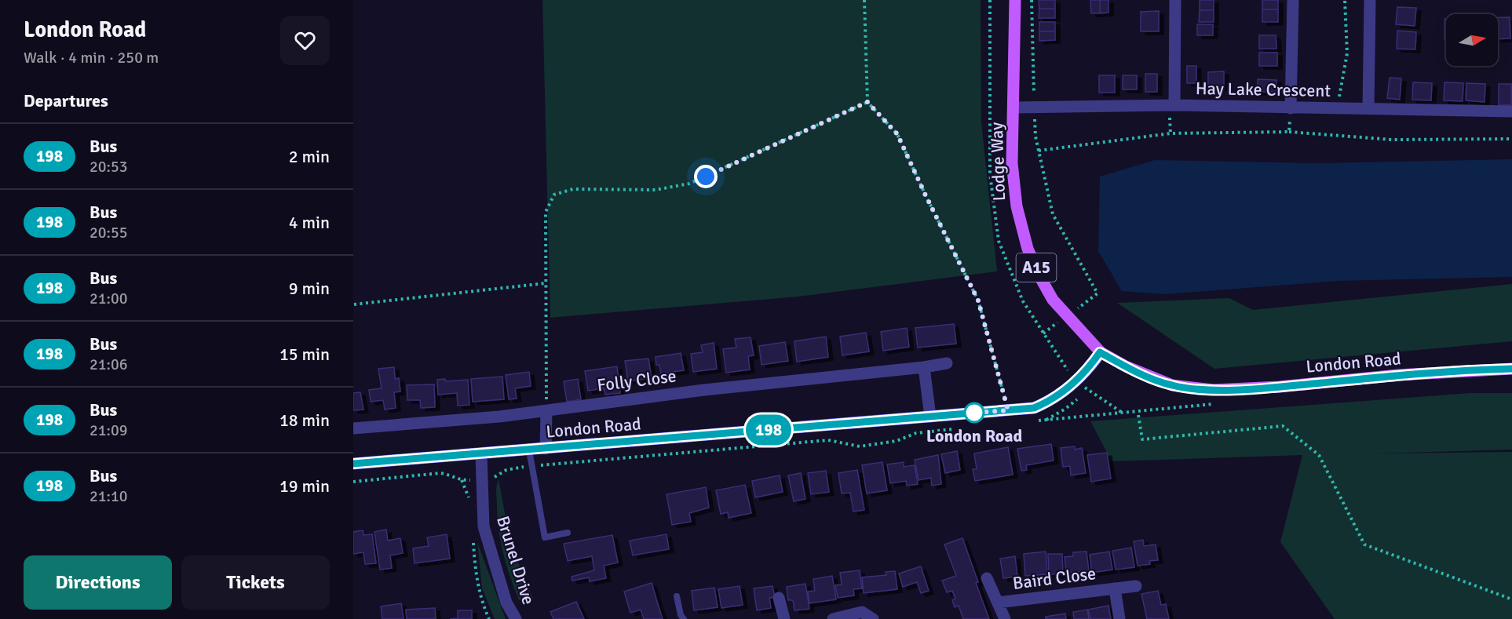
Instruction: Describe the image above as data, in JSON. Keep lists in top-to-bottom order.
{
  "streets": {
    "main road": ["Lodge Way", "A15", "London Road"],
    "street": [
      "Hay Lake Crescent",
      "Folly Close",
      "Brunel Drive",
      "Baird Close"
    ]
  },
  "crossings": [
    ["Hay Lake Crescent", "Lodge Way"],
    ["Lodge Way", "London Road"],
    ["London Road", "Brunel Drive"]
  ],
  "places": ["London Road"],
  "lines": ["bus line 198"],
  "north": "right",
  "page": {
    "heading": [
      ["London Road", "Walk · 4 min · 250 m"],
      "Departures"
    ],
    "on_map": "198",
    "list": [
      {
        "mark": "198",
        "name": "Bus",
        "note": "20:53",
        "value": "2 min"
      },
      {
        "mark": "198",
        "name": "Bus",
        "note": "20:55",
        "value": "4 min"
      },
      {
        "mark": "198",
        "name": "Bus",
        "note": "21:00",
        "value": "9 min"
      },
      {
        "mark": "198",
        "name": "Bus",
        "note": "21:06",
        "value": "15 min"
      },
      {
        "mark": "198",
        "name": "Bus",
        "note": "21:09",
        "value": "18 min"
      },
      {
        "mark": "198",
        "name": "Bus",
        "note": "21:10",
        "value": "19 min"
      }
    ],
    "buttons": ["Directions", "Tickets"]
  }
}
